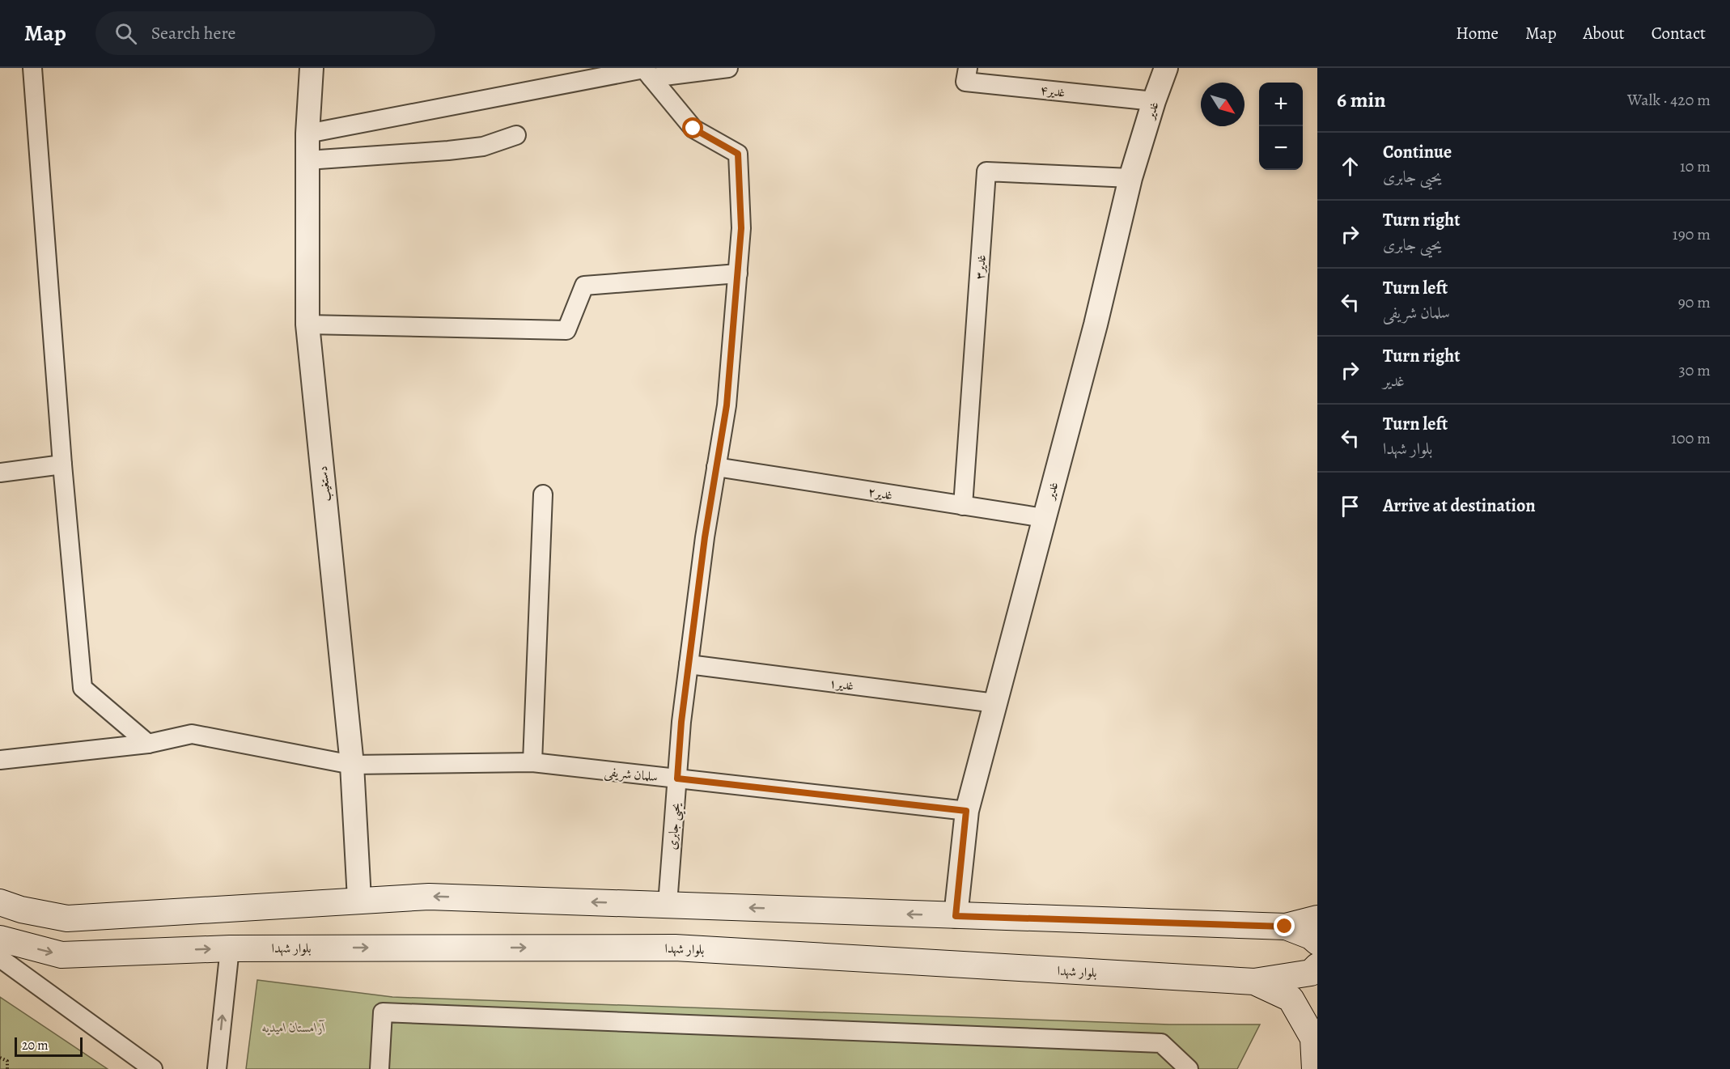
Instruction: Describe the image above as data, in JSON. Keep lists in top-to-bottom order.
{
  "streets": {
    "main road": ["بلوار شهدا"],
    "street": [
      "غدیر۴",
      "غدیر",
      "غدیر۳",
      "دستغیب",
      "غدیر۲",
      "غدیر۱",
      "سلمان شریفی",
      "یحیی جابری"
    ]
  },
  "crossings": [
    ["غدیر۴", "غدیر"],
    ["غدیر", "غدیر۳"],
    ["غدیر", "غدیر۲"],
    ["غدیر", "غدیر۱"],
    ["غدیر", "سلمان شریفی"],
    ["غدیر۳", "غدیر۲"],
    ["دستغیب", "سلمان شریفی"],
    ["غدیر۲", "یحیی جابری"],
    ["غدیر۱", "یحیی جابری"],
    ["سلمان شریفی", "یحیی جابری"]
  ],
  "parks": ["آرامستان امیدیه"],
  "scale_bar": "20 m",
  "north": "bottom right",
  "page": {
    "header": "Map",
    "search": "Search here",
    "nav": [
      "Home",
      "Map",
      "About",
      "Contact"
    ],
    "heading": ["6 min", "Walk · 420 m"],
    "map_buttons": ["+", "−"],
    "list": [
      ["Continue", "یحیی جابری", "10 m"],
      ["Turn right", "یحیی جابری", "190 m"],
      ["Turn left", "سلمان شریفی", "90 m"],
      ["Turn right", "غدیر", "30 m"],
      ["Turn left", "بلوار شهدا", "100 m"],
      "Arrive at destination"
    ],
    "scale": "20 m"
  }
}
